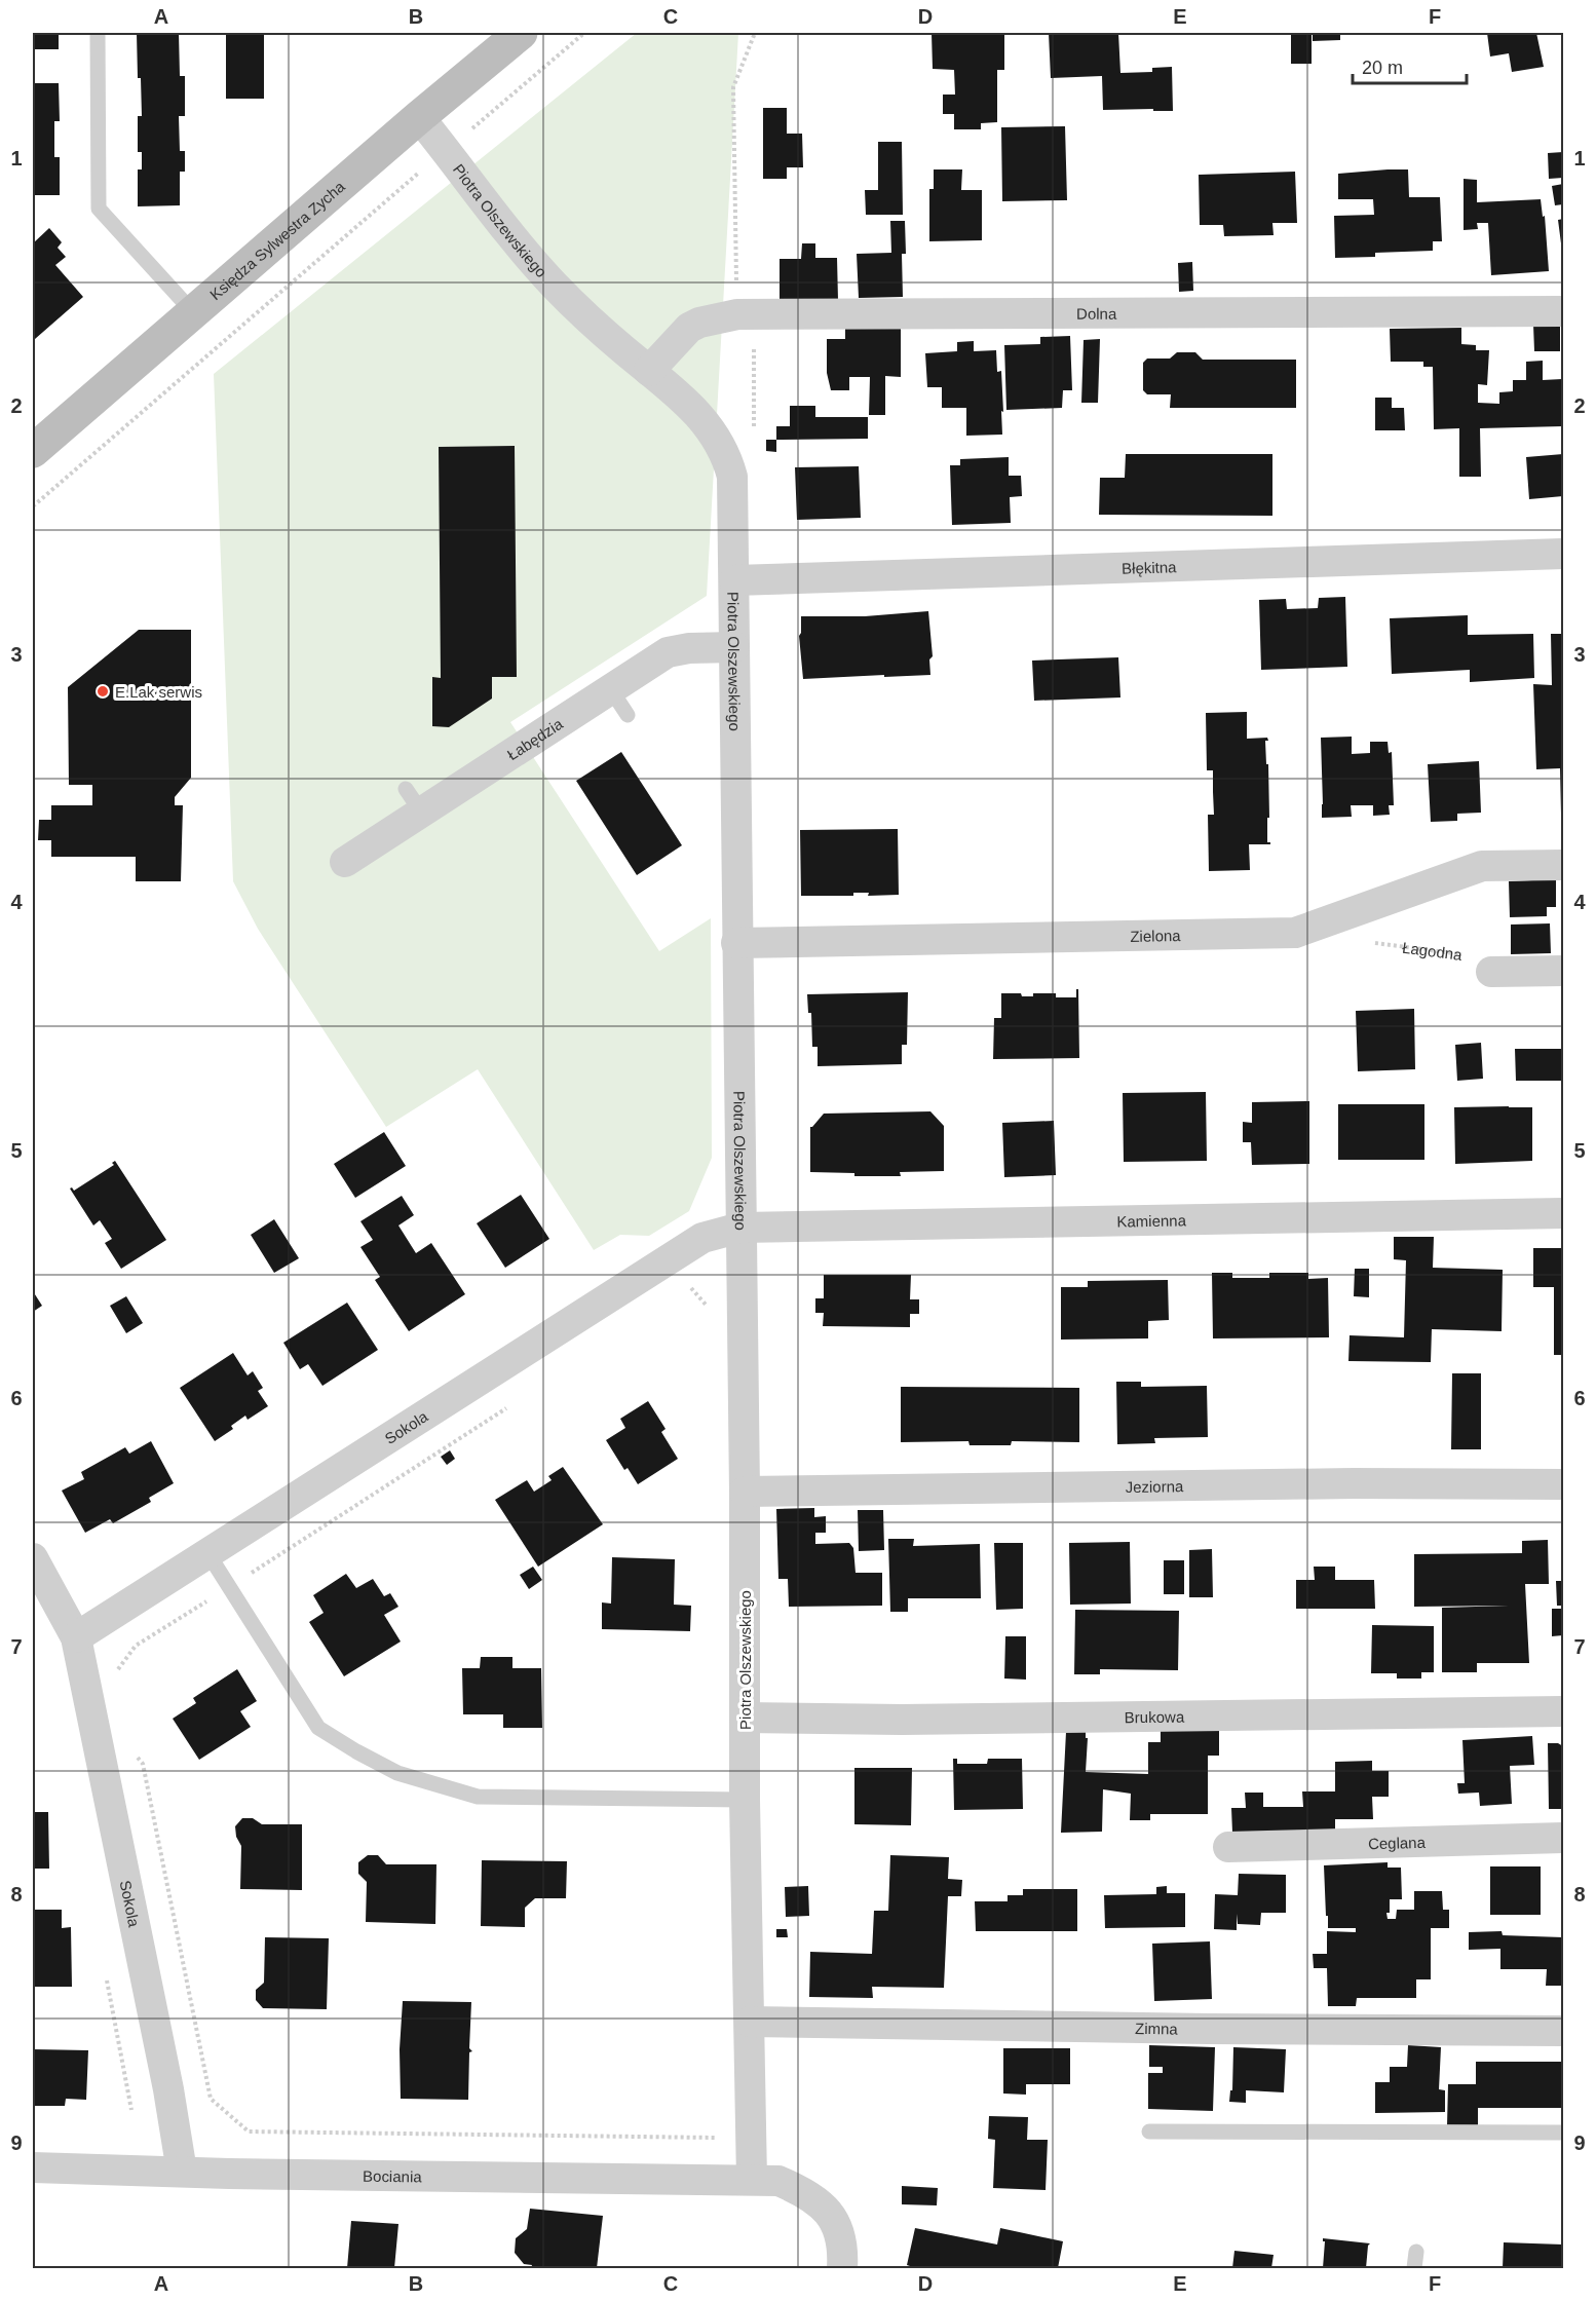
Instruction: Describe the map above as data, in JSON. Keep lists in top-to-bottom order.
{
  "streets": {
    "street": [
      "Piotra Olszewskiego",
      "Księdza Sylwestra Zycha",
      "Dolna",
      "Błękitna",
      "Łabędzia",
      "Zielona",
      "Kamienna",
      "Sokola",
      "Jeziorna",
      "Brukowa",
      "Ceglana",
      "Zimna",
      "Bociania"
    ],
    "path": ["Łagodna"]
  },
  "crossings": [
    ["Piotra Olszewskiego", "Księdza Sylwestra Zycha"],
    ["Piotra Olszewskiego", "Dolna"],
    ["Piotra Olszewskiego", "Błękitna"],
    ["Piotra Olszewskiego", "Łabędzia"],
    ["Piotra Olszewskiego", "Zielona"],
    ["Piotra Olszewskiego", "Kamienna"],
    ["Piotra Olszewskiego", "Sokola"],
    ["Piotra Olszewskiego", "Jeziorna"],
    ["Piotra Olszewskiego", "Brukowa"],
    ["Piotra Olszewskiego", "Zimna"],
    ["Piotra Olszewskiego", "Bociania"],
    ["Kamienna", "Sokola"],
    ["Sokola", "Bociania"]
  ],
  "places": ["E.Lak serwis"],
  "scale_bar": "20 m",
  "grid": {
    "columns": [
      "A",
      "B",
      "C",
      "D",
      "E",
      "F"
    ],
    "rows": [
      "1",
      "2",
      "3",
      "4",
      "5",
      "6",
      "7",
      "8",
      "9"
    ]
  }
}
